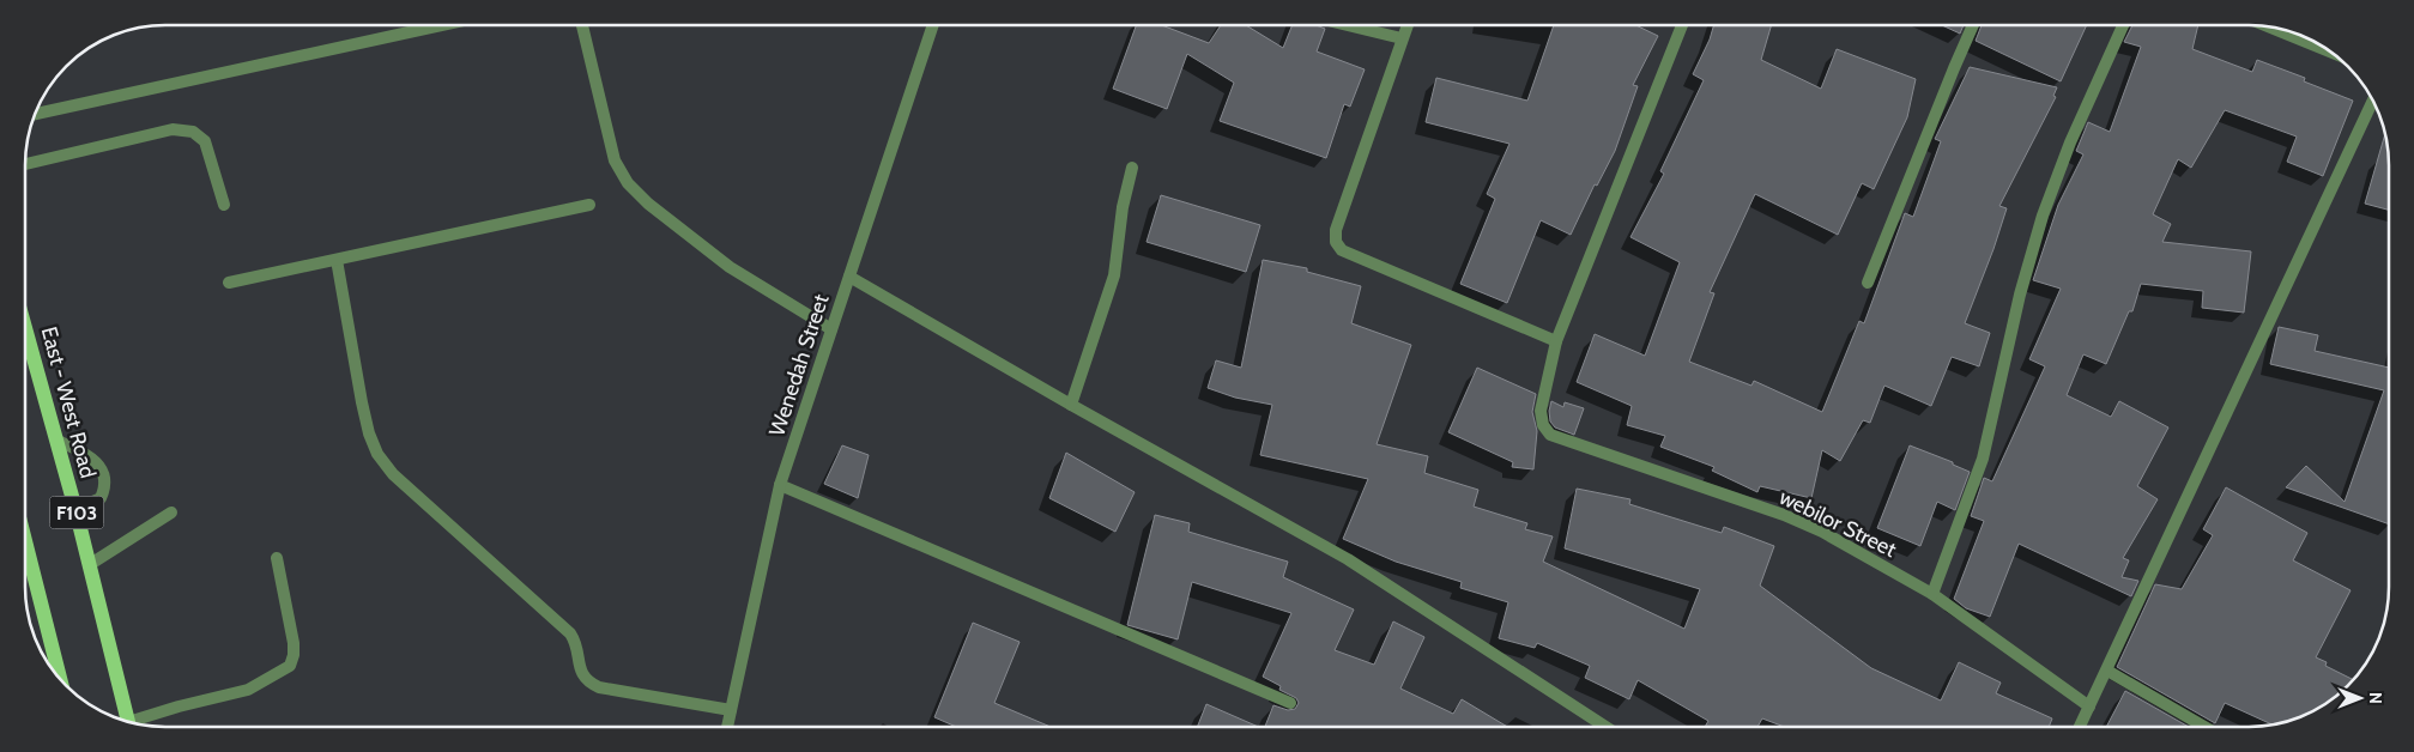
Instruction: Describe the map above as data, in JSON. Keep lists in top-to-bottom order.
{
  "streets": {
    "main road": ["East - West Road", "F103"],
    "street": ["Wenedah Street", "webilor Street"]
  },
  "north": "right"
}
